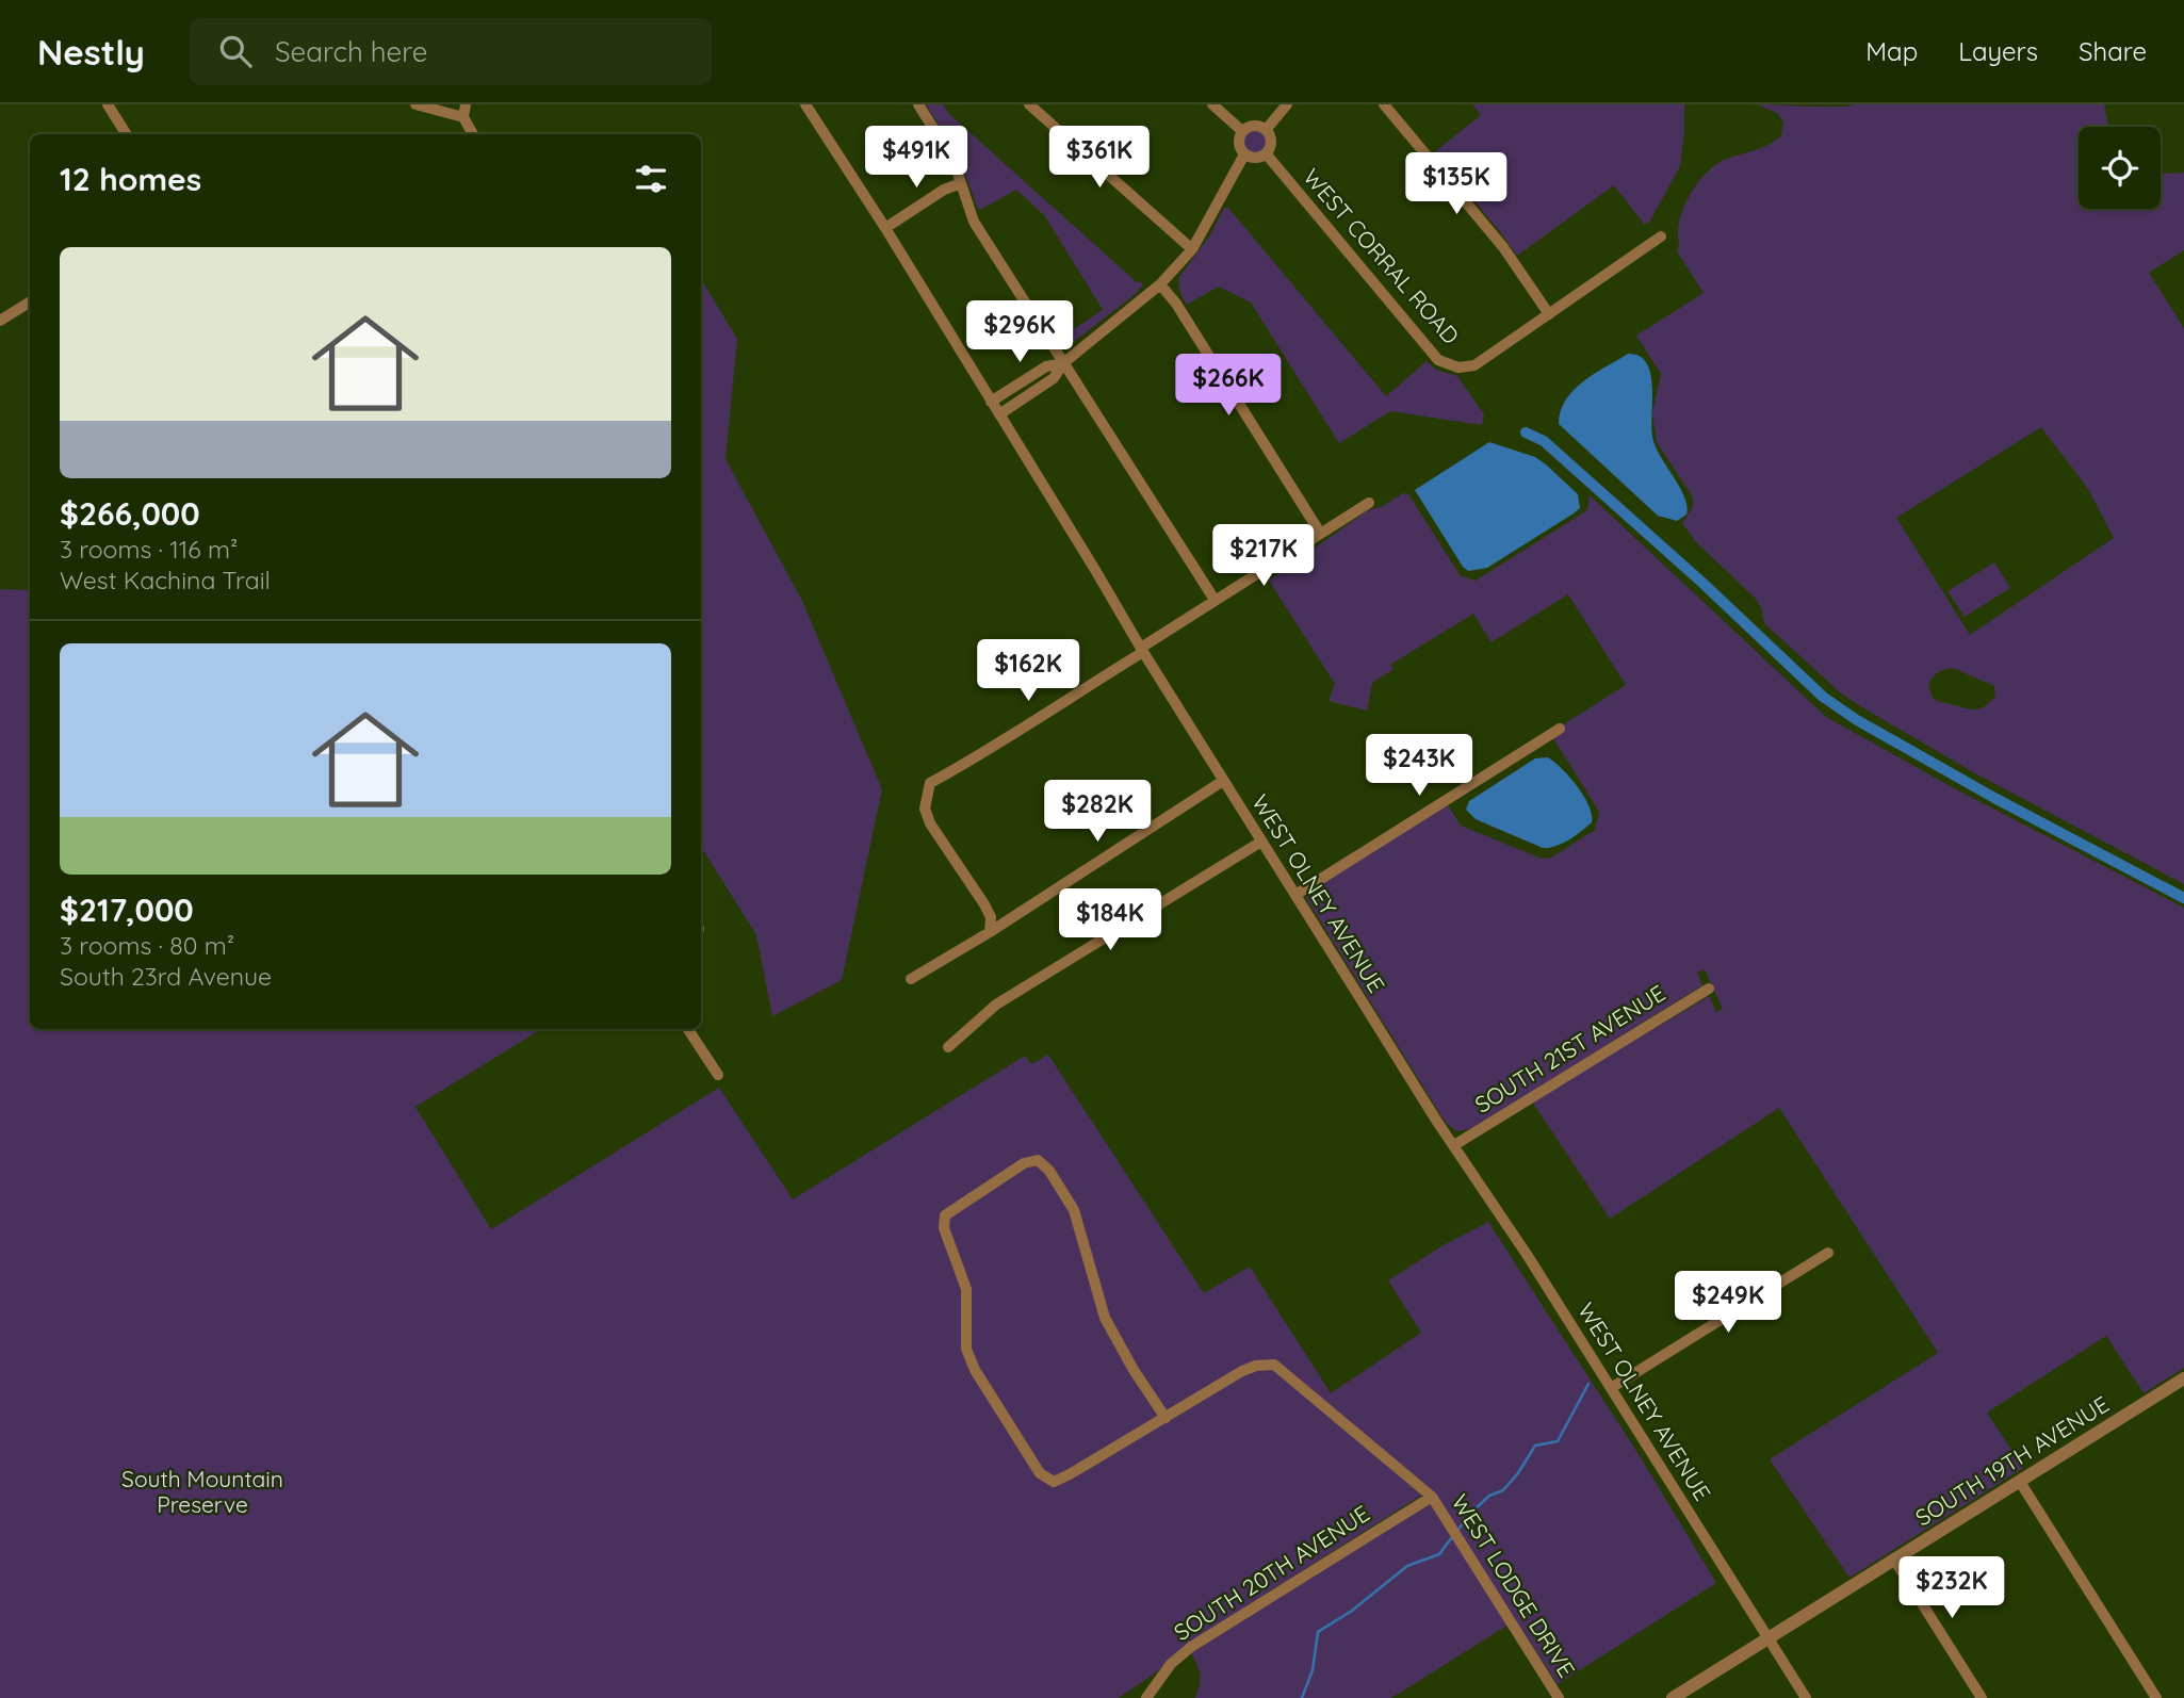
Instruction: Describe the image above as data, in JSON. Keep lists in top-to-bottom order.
{
  "streets": {
    "street": [
      "WEST CORRAL ROAD",
      "WEST OLNEY AVENUE",
      "SOUTH 21ST AVENUE",
      "SOUTH 19TH AVENUE",
      "SOUTH 20TH AVENUE",
      "WEST LODGE DRIVE"
    ]
  },
  "crossings": [
    ["WEST OLNEY AVENUE", "SOUTH 21ST AVENUE"],
    ["WEST OLNEY AVENUE", "SOUTH 19TH AVENUE"],
    ["SOUTH 20TH AVENUE", "WEST LODGE DRIVE"]
  ],
  "parks": ["South Mountain Preserve"],
  "page": {
    "header": "Nestly",
    "search": "Search here",
    "nav": ["Map", "Layers", "Share"],
    "price": [
      "$491K",
      "$361K",
      "$135K",
      "$296K",
      "$266K",
      "$217K",
      "$162K",
      "$243K",
      "$282K",
      "$184K",
      "$249K",
      "$232K"
    ],
    "heading": "12 homes",
    "list": [
      {
        "name": "$266,000",
        "note": "3 rooms · 116 m² · West Kachina Trail"
      },
      {
        "name": "$217,000",
        "note": "3 rooms · 80 m² · South 23rd Avenue"
      }
    ]
  }
}
